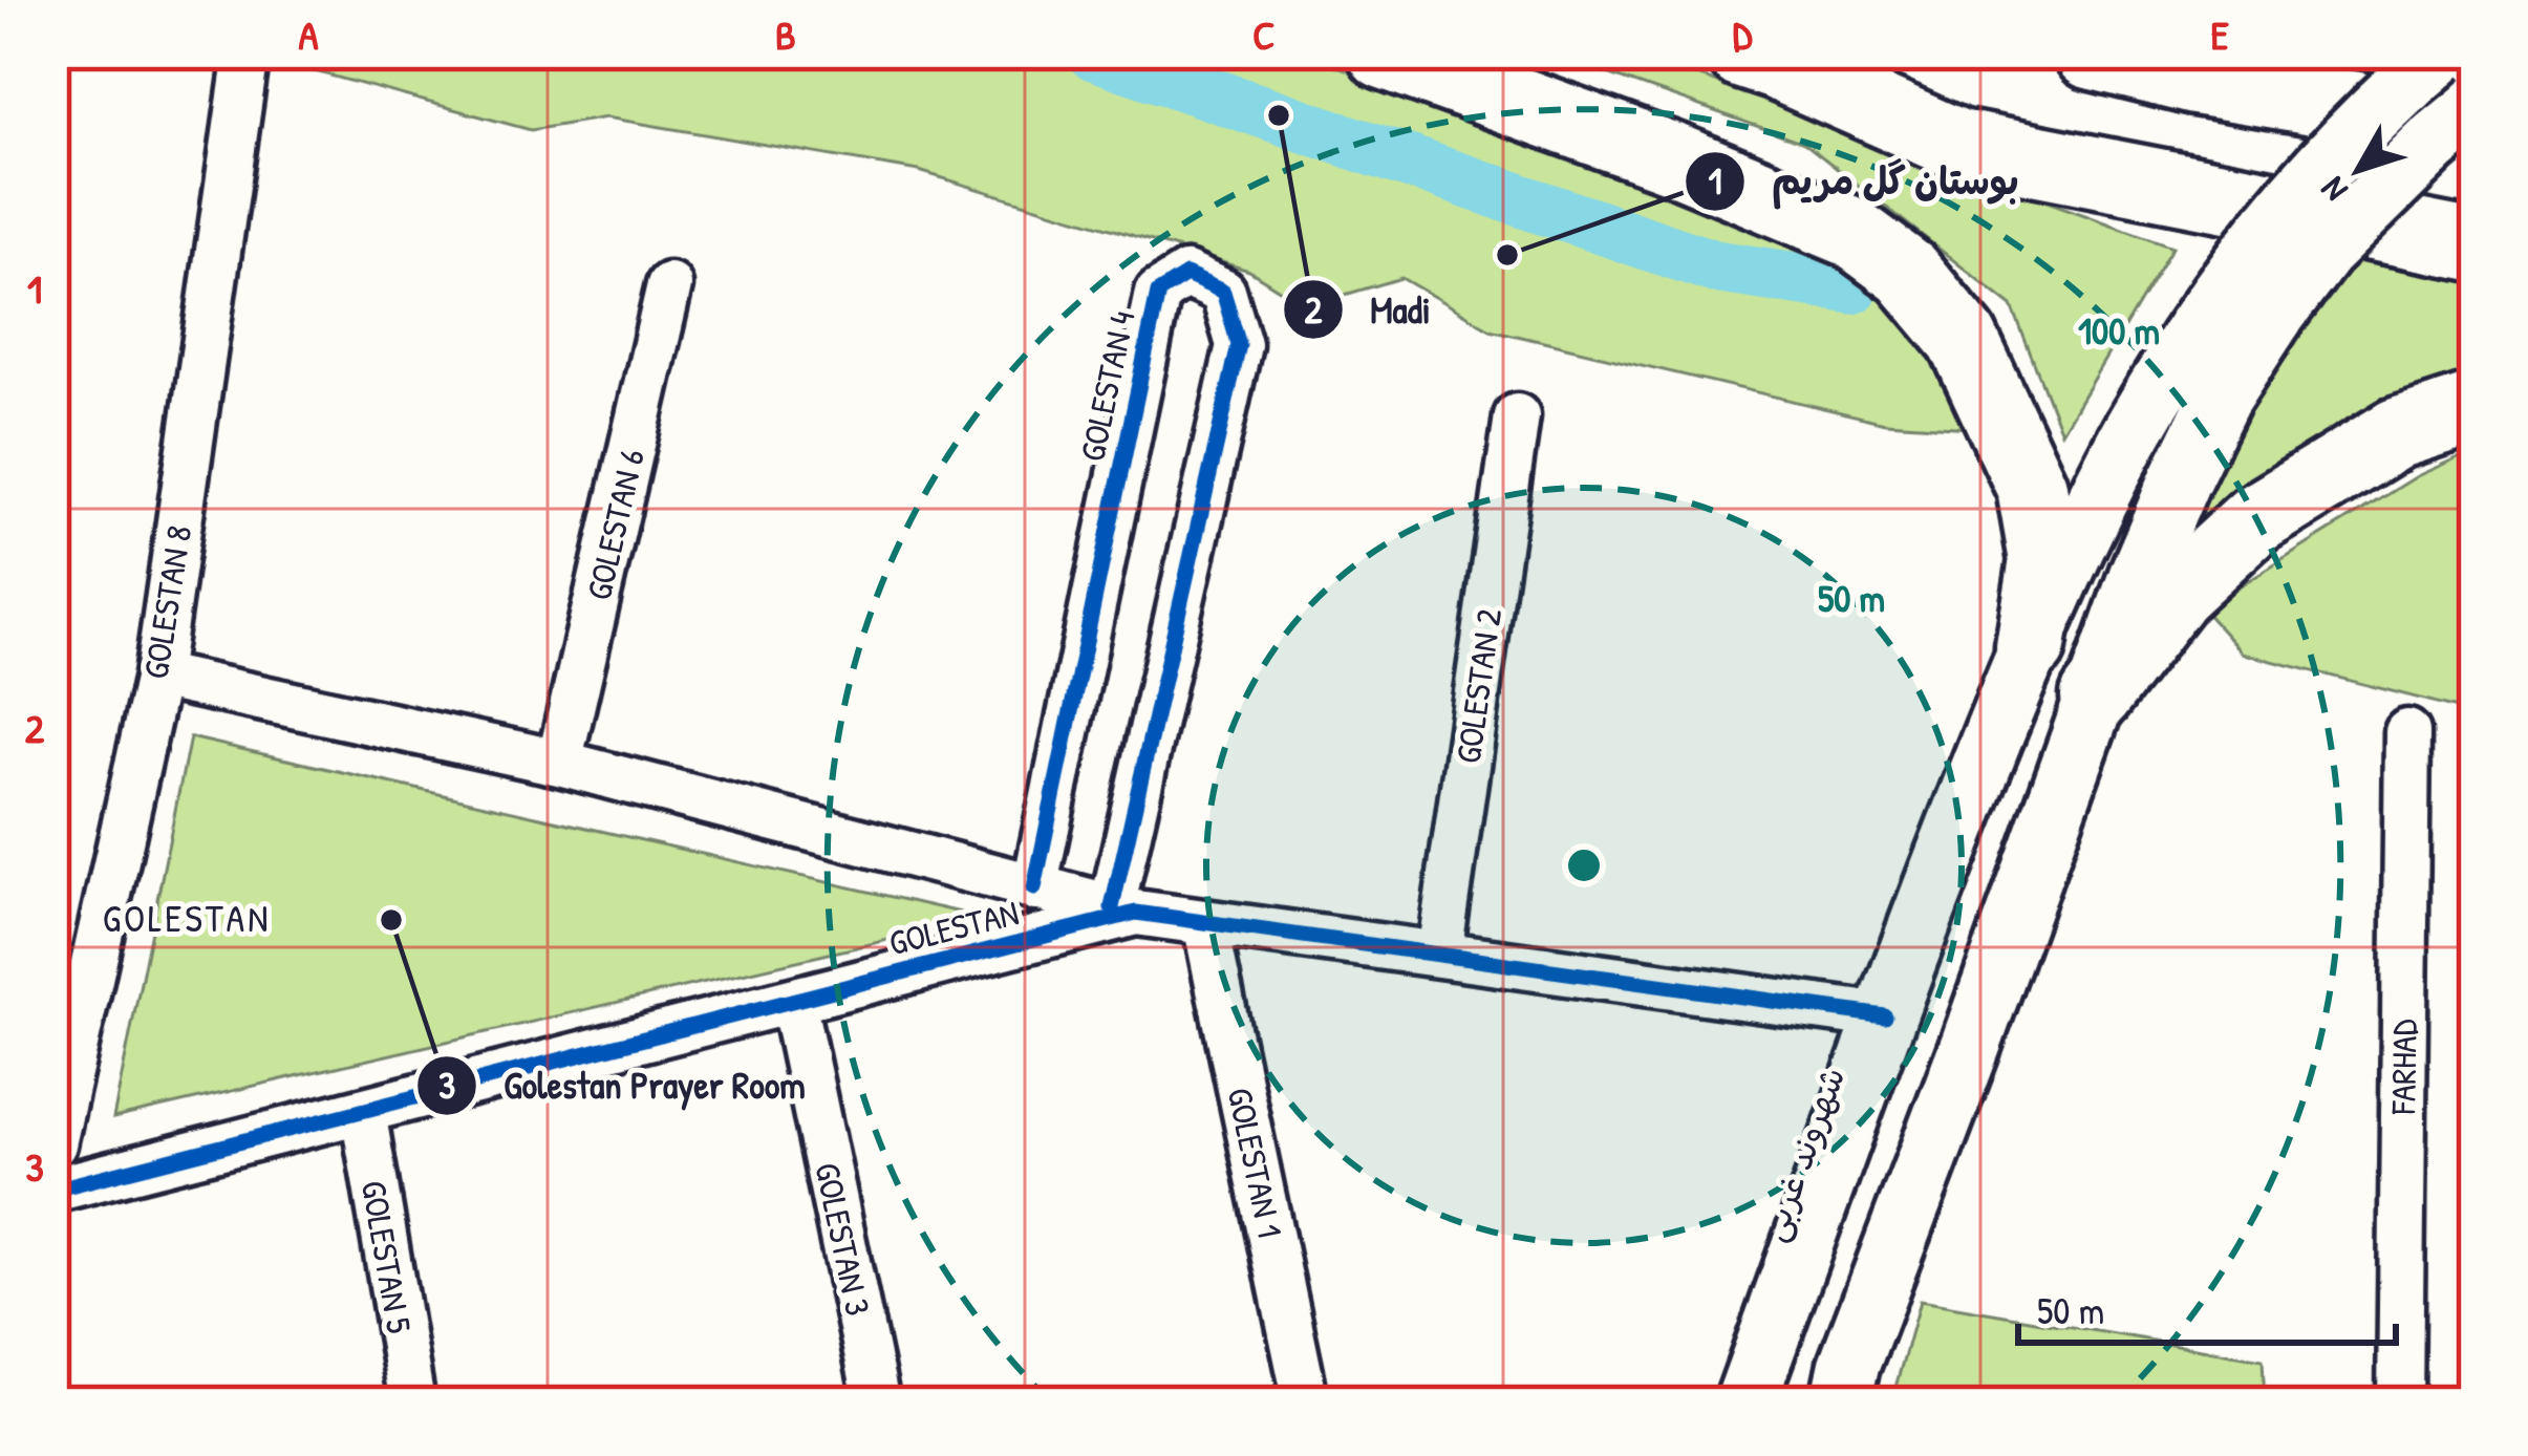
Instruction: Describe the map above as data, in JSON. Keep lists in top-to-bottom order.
{
  "streets": {
    "main road": ["شهروند غربی"],
    "street": [
      "GOLESTAN 4",
      "GOLESTAN 6",
      "GOLESTAN 8",
      "GOLESTAN 2",
      "GOLESTAN",
      "FARHAD",
      "GOLESTAN 1",
      "GOLESTAN 3",
      "GOLESTAN 5"
    ]
  },
  "crossings": [
    ["GOLESTAN 4", "GOLESTAN"],
    ["GOLESTAN 2", "GOLESTAN"],
    ["GOLESTAN", "شهروند غربی"],
    ["GOLESTAN", "GOLESTAN 1"],
    ["GOLESTAN", "GOLESTAN 3"],
    ["GOLESTAN", "GOLESTAN 5"]
  ],
  "districts": ["GOLESTAN"],
  "places": ["Madi", "بوستان گل مریم", "Golestan Prayer Room"],
  "scale_bar": "50 m",
  "north": "bottom left",
  "grid": {
    "columns": [
      "A",
      "B",
      "C",
      "D",
      "E"
    ],
    "rows": ["1", "2", "3"]
  },
  "rings": ["100 m", "50 m"]
}
